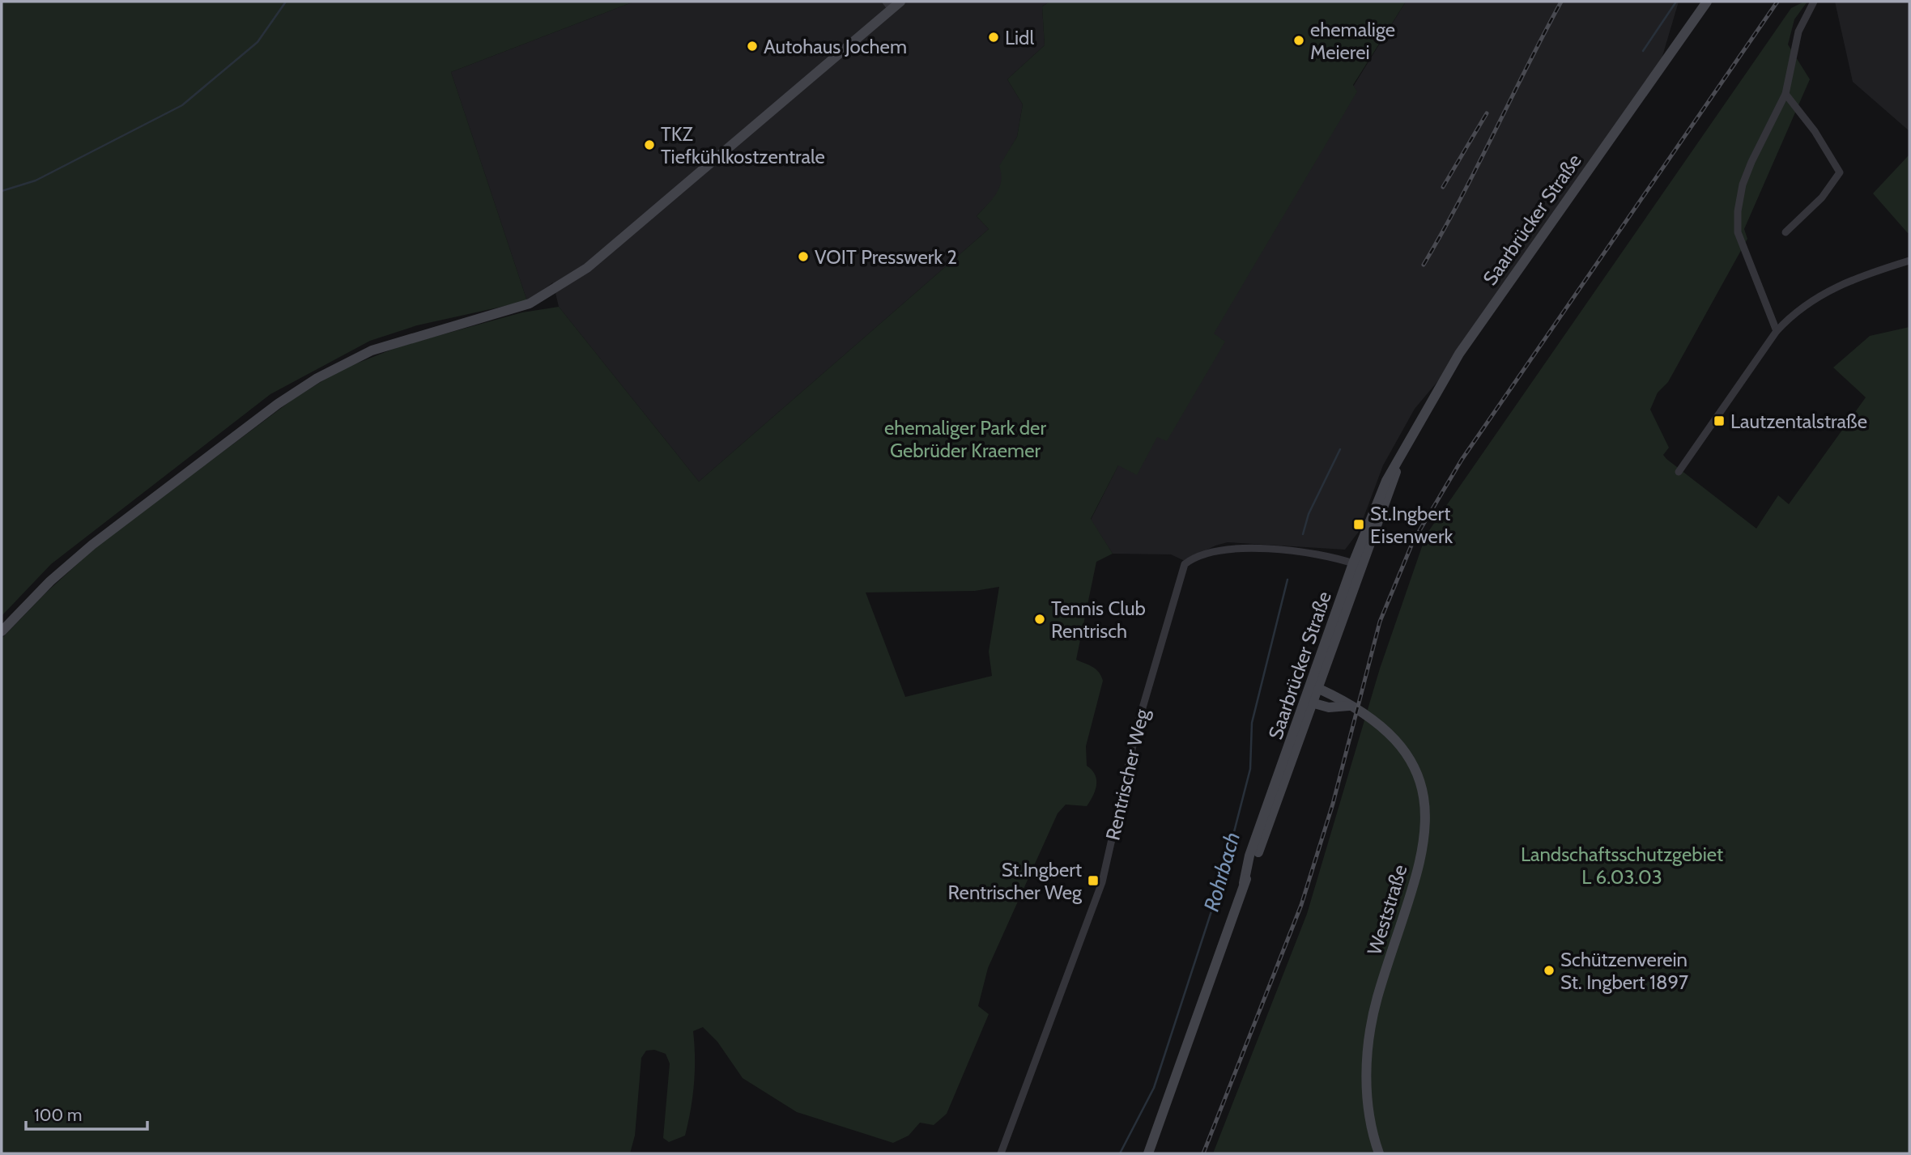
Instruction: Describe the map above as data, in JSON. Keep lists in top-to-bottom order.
{
  "streets": {
    "main road": ["Saarbrücker Straße", "Weststraße"],
    "street": ["Rentrischer Weg"]
  },
  "crossings": [
    ["Saarbrücker Straße", "Rentrischer Weg"],
    ["Saarbrücker Straße", "Weststraße"]
  ],
  "water": ["Rohrbach"],
  "parks": ["ehemaliger Park der Gebrüder Kraemer", "Landschaftsschutzgebiet L 6.03.03"],
  "places": {
    "other": [
      "Lidl",
      "ehemalige Meierei",
      "Autohaus Jochem",
      "TKZ Tiefkühlkostzentrale",
      "VOIT Presswerk 2",
      "Tennis Club Rentrisch",
      "Schützenverein St. Ingbert 1897"
    ],
    "transit": ["Lautzentalstraße", "St.Ingbert Eisenwerk", "St.Ingbert Rentrischer Weg"]
  },
  "scale_bar": "100 m"
}
